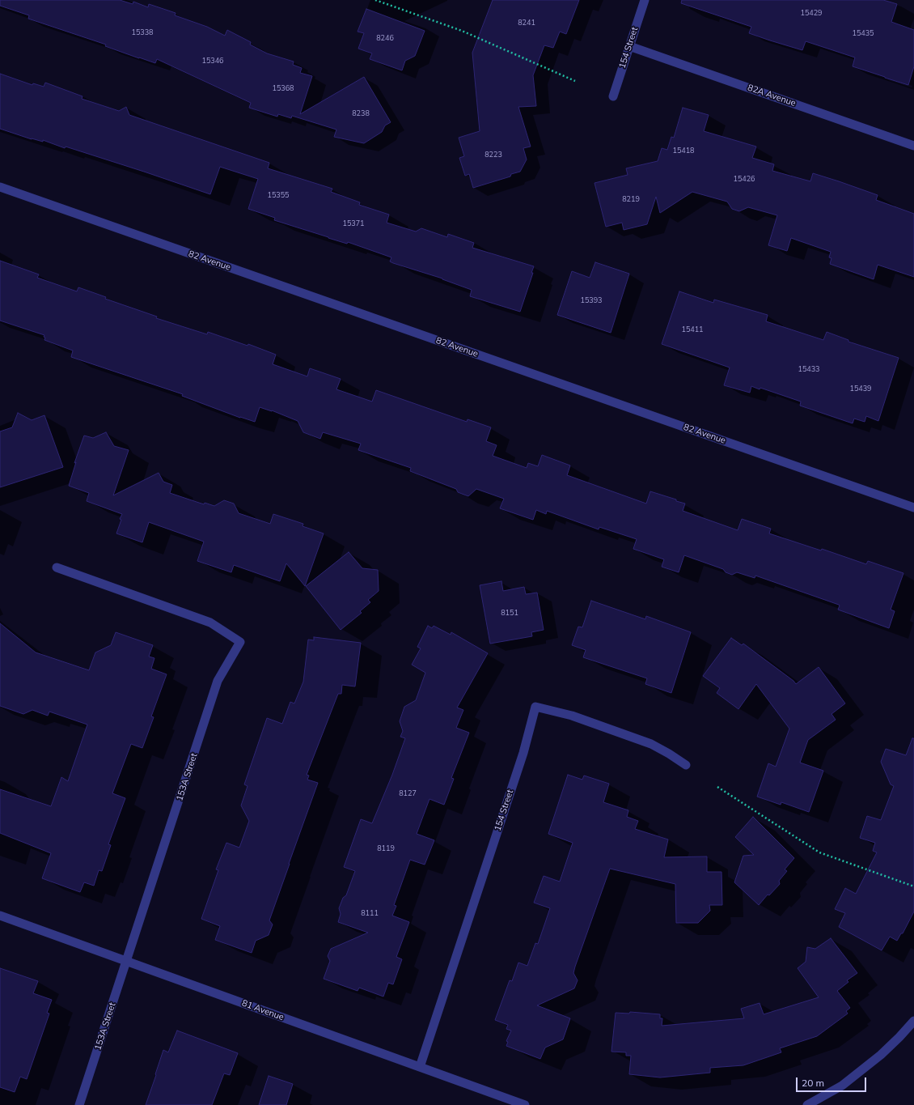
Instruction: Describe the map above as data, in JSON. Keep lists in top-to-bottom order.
{
  "streets": {
    "street": [
      "154 Street",
      "82A Avenue",
      "82 Avenue",
      "153A Street",
      "81 Avenue"
    ]
  },
  "crossings": [
    ["154 Street", "82A Avenue"],
    ["154 Street", "81 Avenue"],
    ["153A Street", "81 Avenue"]
  ],
  "house_numbers": [
    "15429",
    "8241",
    "15338",
    "15435",
    "8246",
    "15346",
    "15368",
    "8238",
    "15418",
    "8223",
    "15426",
    "15355",
    "8219",
    "15371",
    "15393",
    "15411",
    "15433",
    "15439",
    "8151",
    "8127",
    "8119",
    "8111"
  ],
  "scale_bar": "20 m"
}
